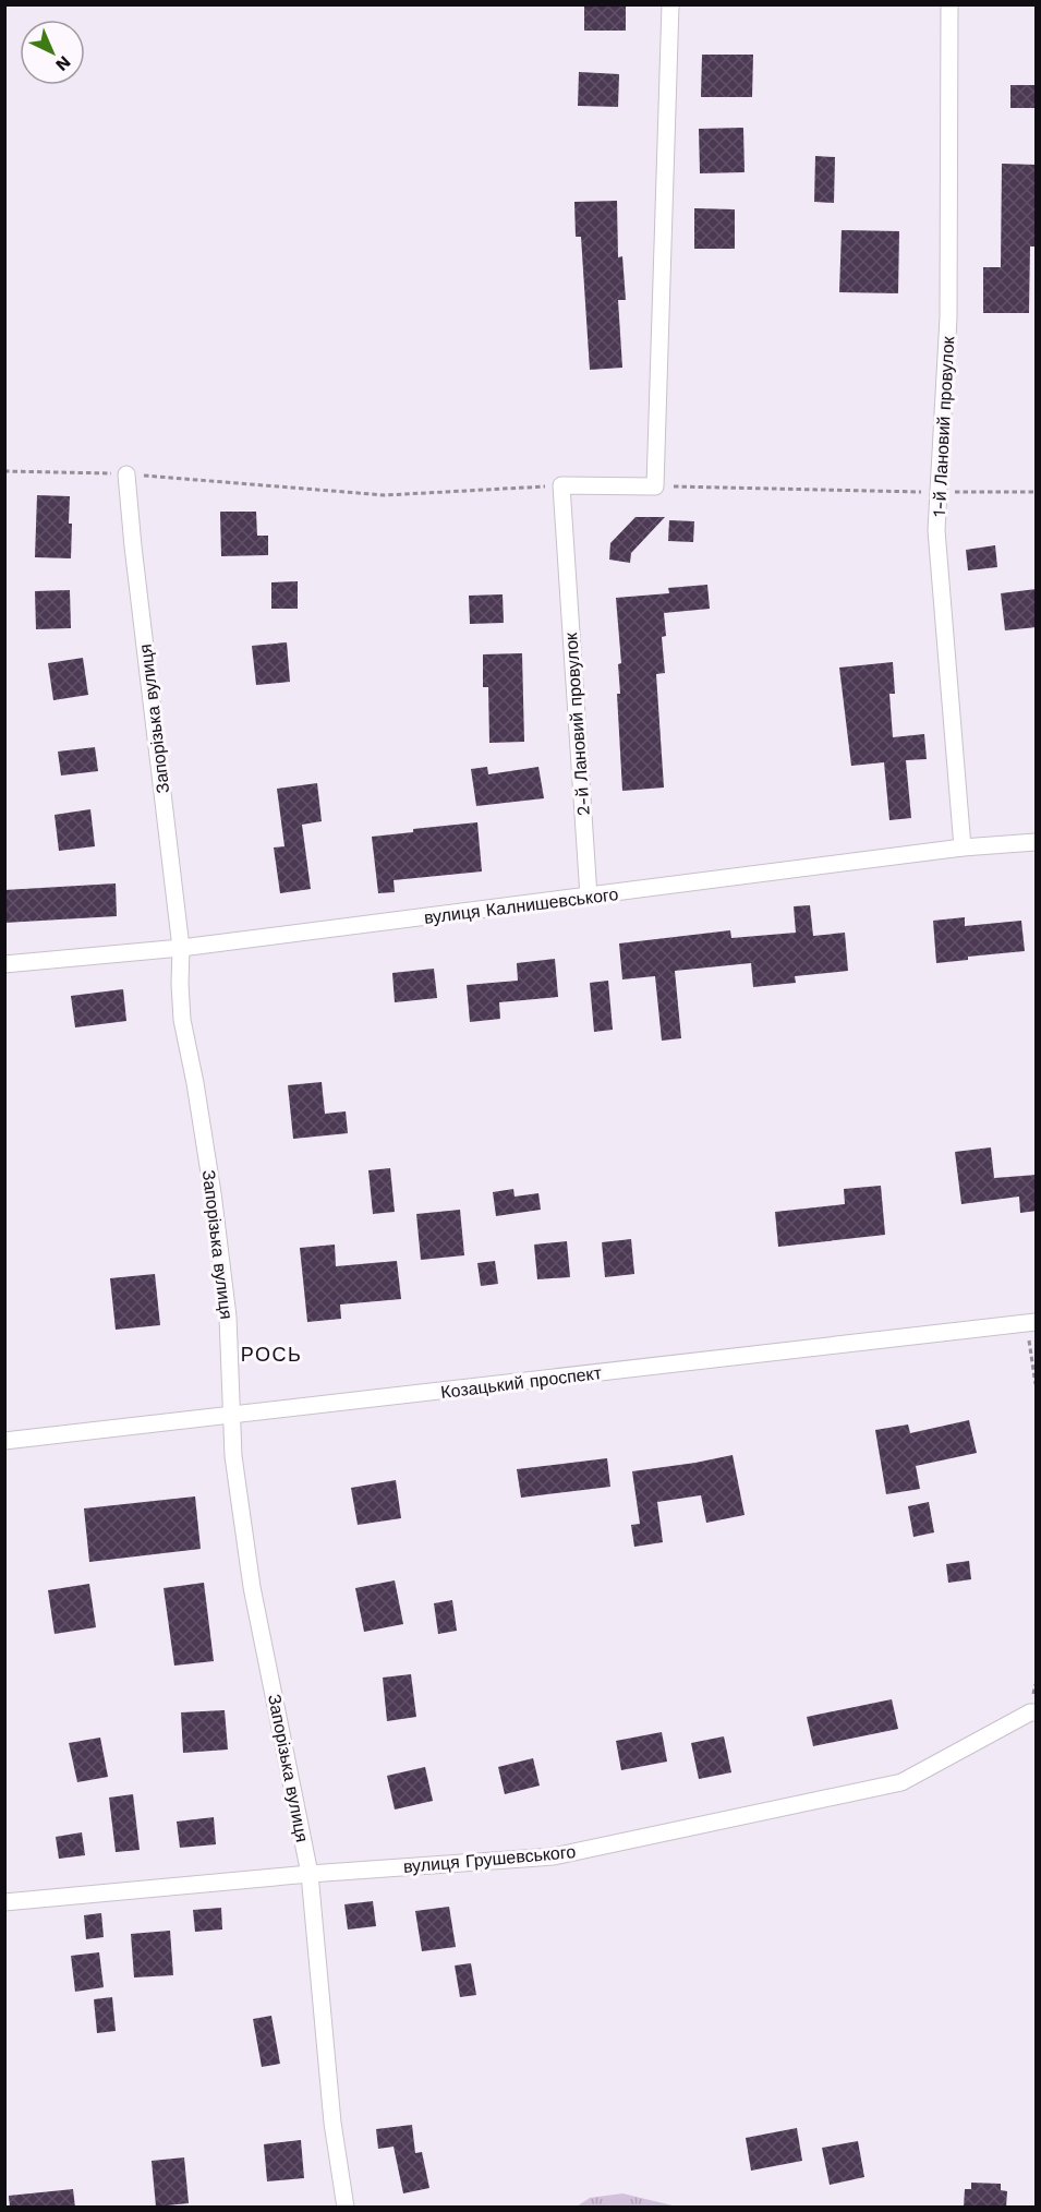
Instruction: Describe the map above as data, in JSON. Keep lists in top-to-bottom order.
{
  "streets": {
    "street": [
      "1-й Лановий провулок",
      "Запорізька вулиця",
      "2-й Лановий провулок",
      "вулиця Калнишевського",
      "Козацький проспект",
      "вулиця Грушевського"
    ]
  },
  "crossings": [
    ["1-й Лановий провулок", "вулиця Калнишевського"],
    ["Запорізька вулиця", "вулиця Калнишевського"],
    ["Запорізька вулиця", "Козацький проспект"],
    ["Запорізька вулиця", "вулиця Грушевського"],
    ["2-й Лановий провулок", "вулиця Калнишевського"]
  ],
  "districts": ["РОСЬ"],
  "north": "bottom right"
}
